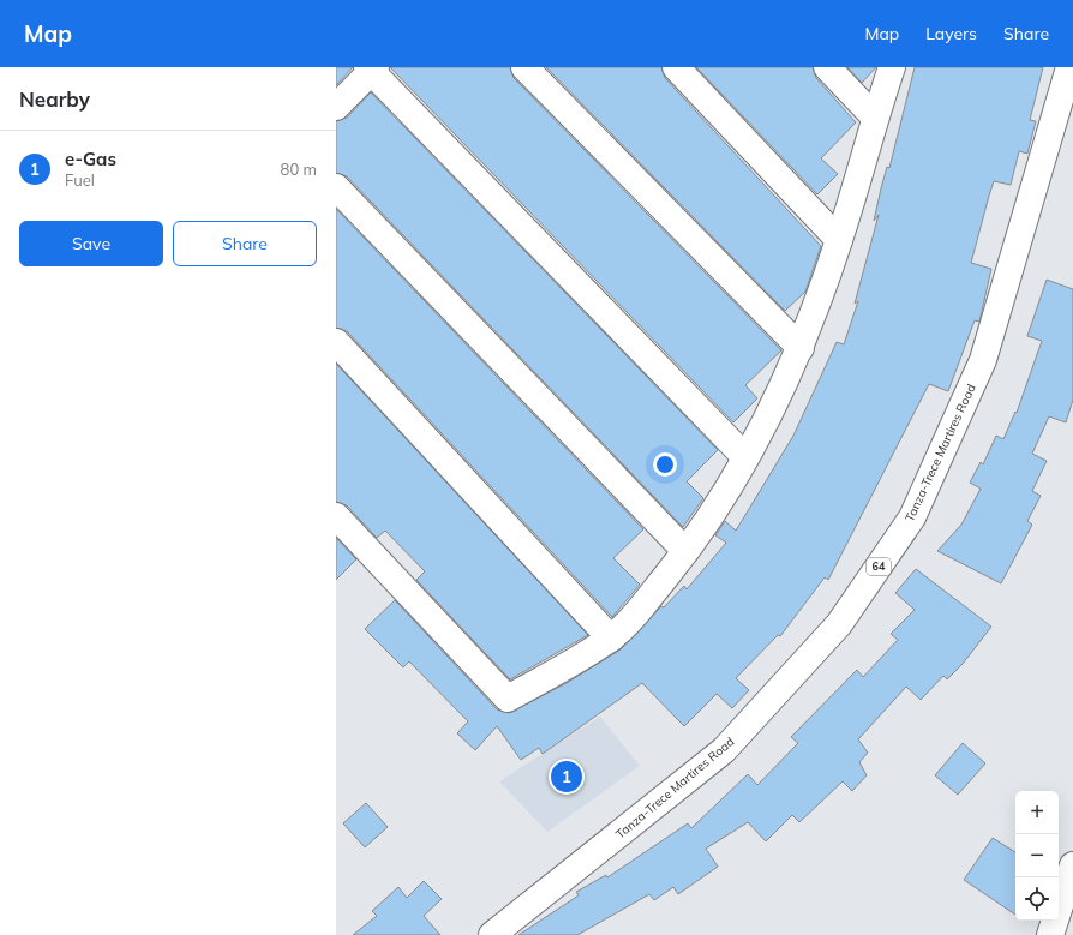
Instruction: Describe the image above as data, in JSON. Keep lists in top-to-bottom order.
{
  "streets": {
    "street": ["Tanza-Trece Martires Road", "64"]
  },
  "page": {
    "header": "Map",
    "nav": ["Map", "Layers", "Share"],
    "heading": "Nearby",
    "list": [
      {
        "mark": "1",
        "name": "e-Gas",
        "note": "Fuel",
        "value": "80 m"
      }
    ],
    "buttons": ["Save", "Share"],
    "pins": "1",
    "map_buttons": ["+", "−"]
  }
}
